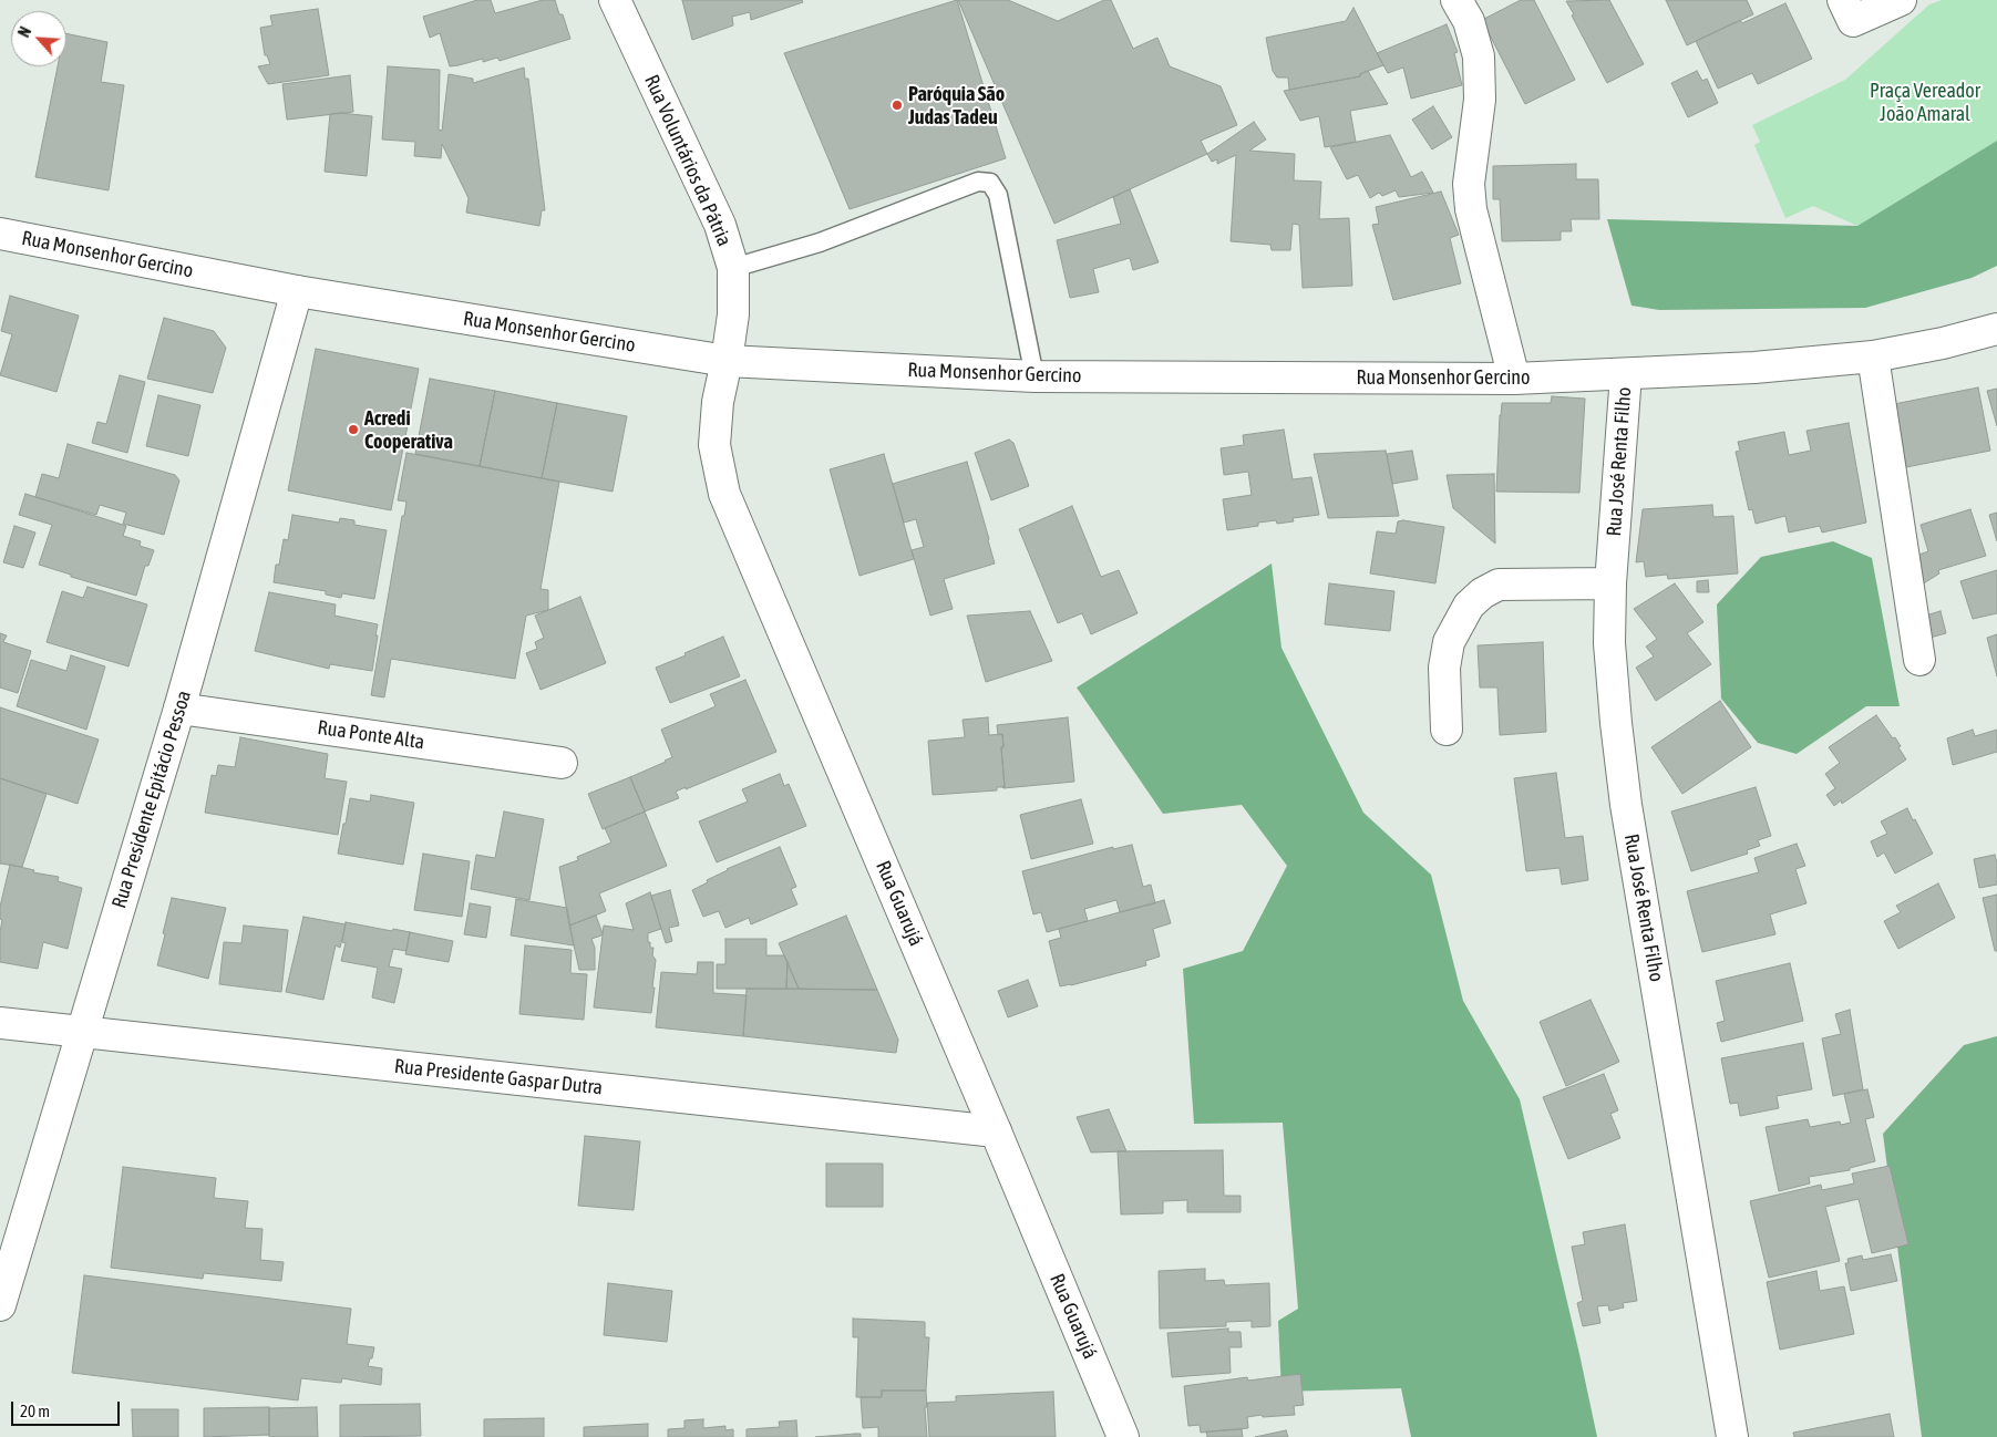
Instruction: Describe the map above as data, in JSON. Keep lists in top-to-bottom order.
{
  "streets": {
    "street": [
      "Rua Voluntários da Pátria",
      "Rua Monsenhor Gercino",
      "Rua José Renta Filho",
      "Rua Ponte Alta",
      "Rua Presidente Epitácio Pessoa",
      "Rua Guarujá",
      "Rua Presidente Gaspar Dutra"
    ]
  },
  "crossings": [
    ["Rua Voluntários da Pátria", "Rua Monsenhor Gercino"],
    ["Rua Voluntários da Pátria", "Rua Guarujá"],
    ["Rua Monsenhor Gercino", "Rua José Renta Filho"],
    ["Rua Monsenhor Gercino", "Rua Presidente Epitácio Pessoa"],
    ["Rua Monsenhor Gercino", "Rua Guarujá"],
    ["Rua Ponte Alta", "Rua Presidente Epitácio Pessoa"],
    ["Rua Presidente Epitácio Pessoa", "Rua Presidente Gaspar Dutra"],
    ["Rua Guarujá", "Rua Presidente Gaspar Dutra"]
  ],
  "parks": ["Praça Vereador João Amaral"],
  "places": ["Paróquia São Judas Tadeu", "Acredi Cooperativa"],
  "scale_bar": "20 m",
  "north": "top left"
}
